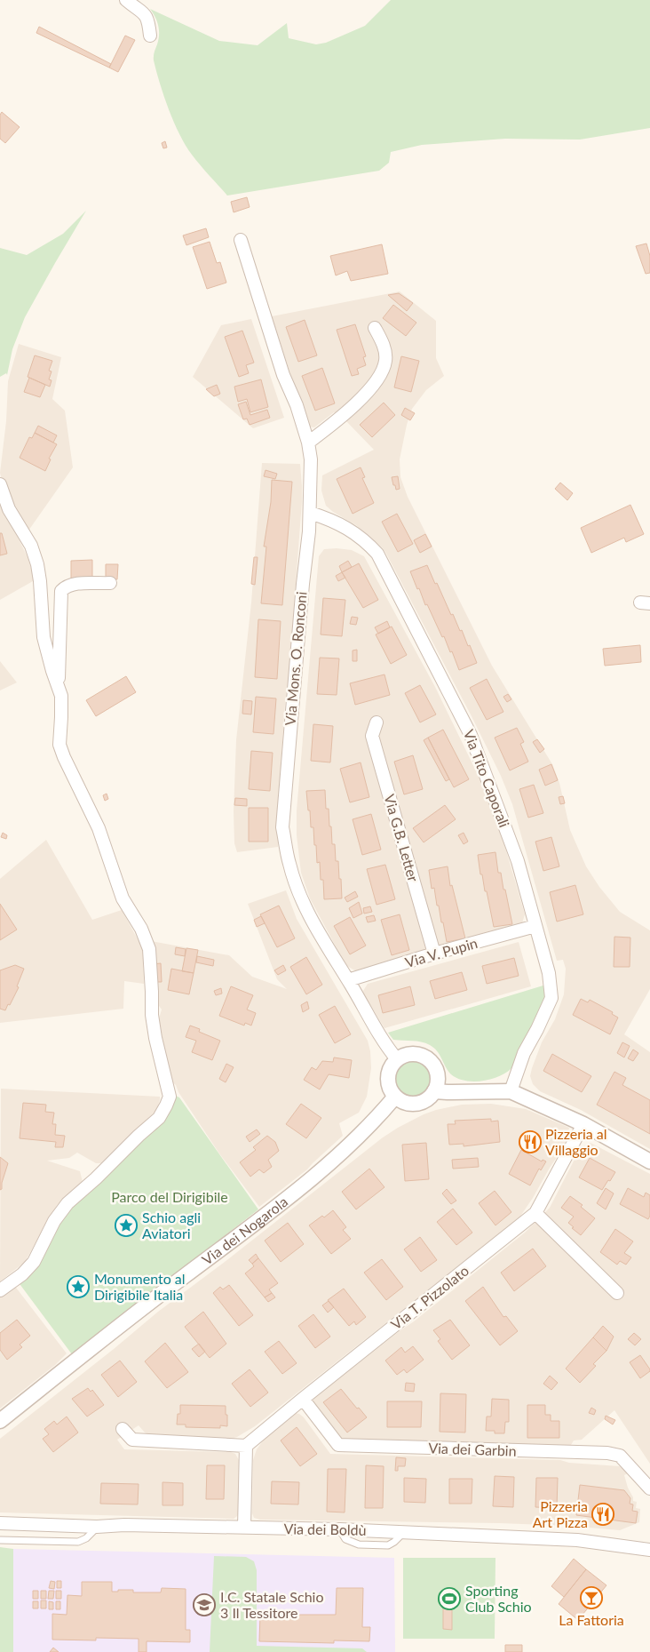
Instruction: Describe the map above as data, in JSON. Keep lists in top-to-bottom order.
{
  "streets": {
    "street": [
      "Via Mons. O. Ronconi",
      "Via Tito Caporali",
      "Via G.B. Letter",
      "Via V. Pupin",
      "Via dei Nogarola",
      "Via T. Pizzolato",
      "Via dei Garbin",
      "Via dei Boldù"
    ]
  },
  "crossings": [
    ["Via Mons. O. Ronconi", "Via Tito Caporali"],
    ["Via Mons. O. Ronconi", "Via V. Pupin"],
    ["Via Mons. O. Ronconi", "Via dei Nogarola"],
    ["Via Tito Caporali", "Via V. Pupin"],
    ["Via G.B. Letter", "Via V. Pupin"],
    ["Via T. Pizzolato", "Via dei Garbin"]
  ],
  "parks": ["Parco del Dirigibile"],
  "places": {
    "restaurant": ["Pizzeria al Villaggio", "Pizzeria Art Pizza"],
    "place": ["Schio agli Aviatori", "Monumento al Dirigibile Italia"],
    "bar": ["La Fattoria"],
    "sports": ["Sporting Club Schio"],
    "school or university": ["I.C. Statale Schio 3 Il Tessitore"]
  }
}
